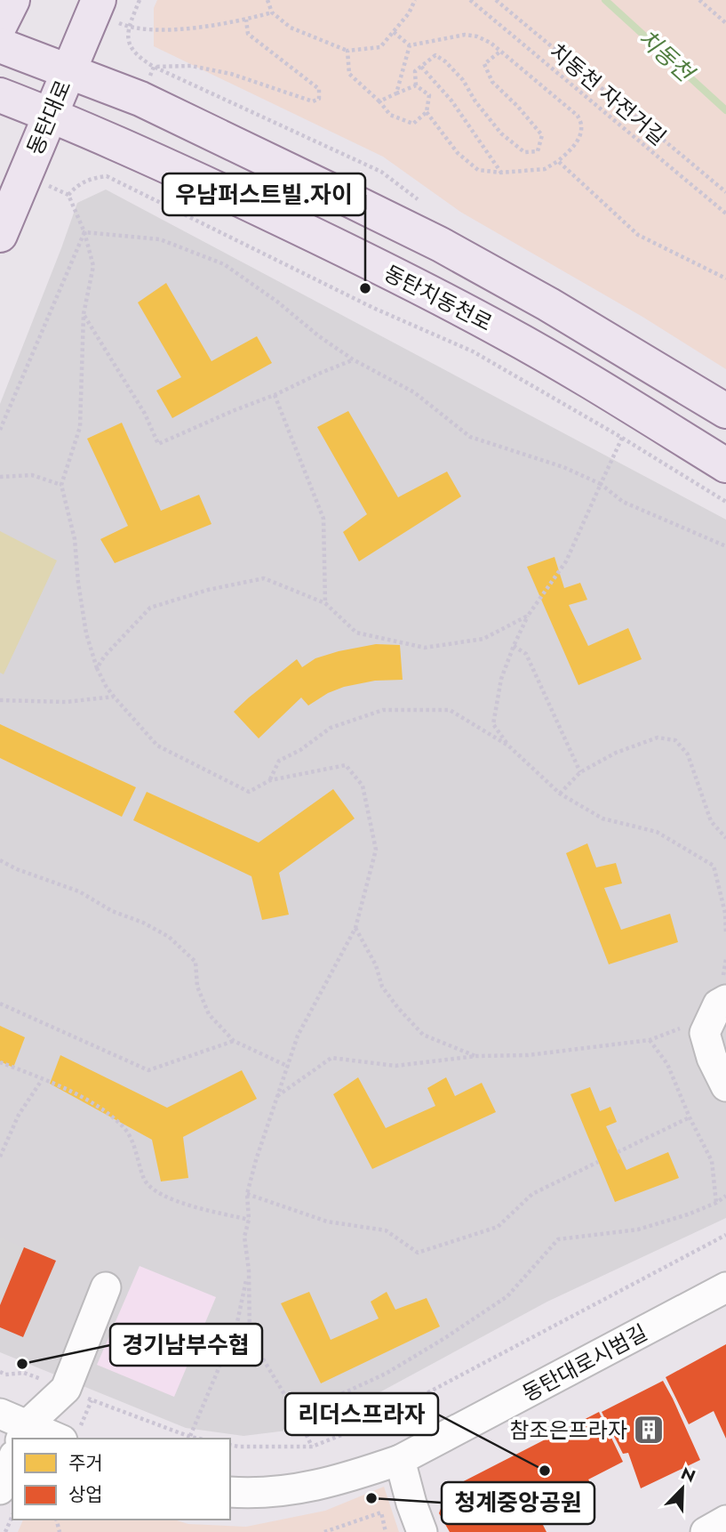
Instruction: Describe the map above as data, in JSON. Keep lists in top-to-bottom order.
{
  "streets": {
    "main road": ["동탄대로", "동탄치동천로"],
    "street": ["동탄대로시범길"],
    "path": ["치동천 자전거길"]
  },
  "crossings": [
    ["동탄대로", "동탄치동천로"]
  ],
  "water": ["치동천"],
  "places": {
    "other": [
      "우남퍼스트빌.자이",
      "경기남부수협",
      "리더스프라자",
      "청계중앙공원"
    ],
    "building": ["참조은프라자"]
  },
  "legend": ["주거", "상업"],
  "north": "top right"
}
